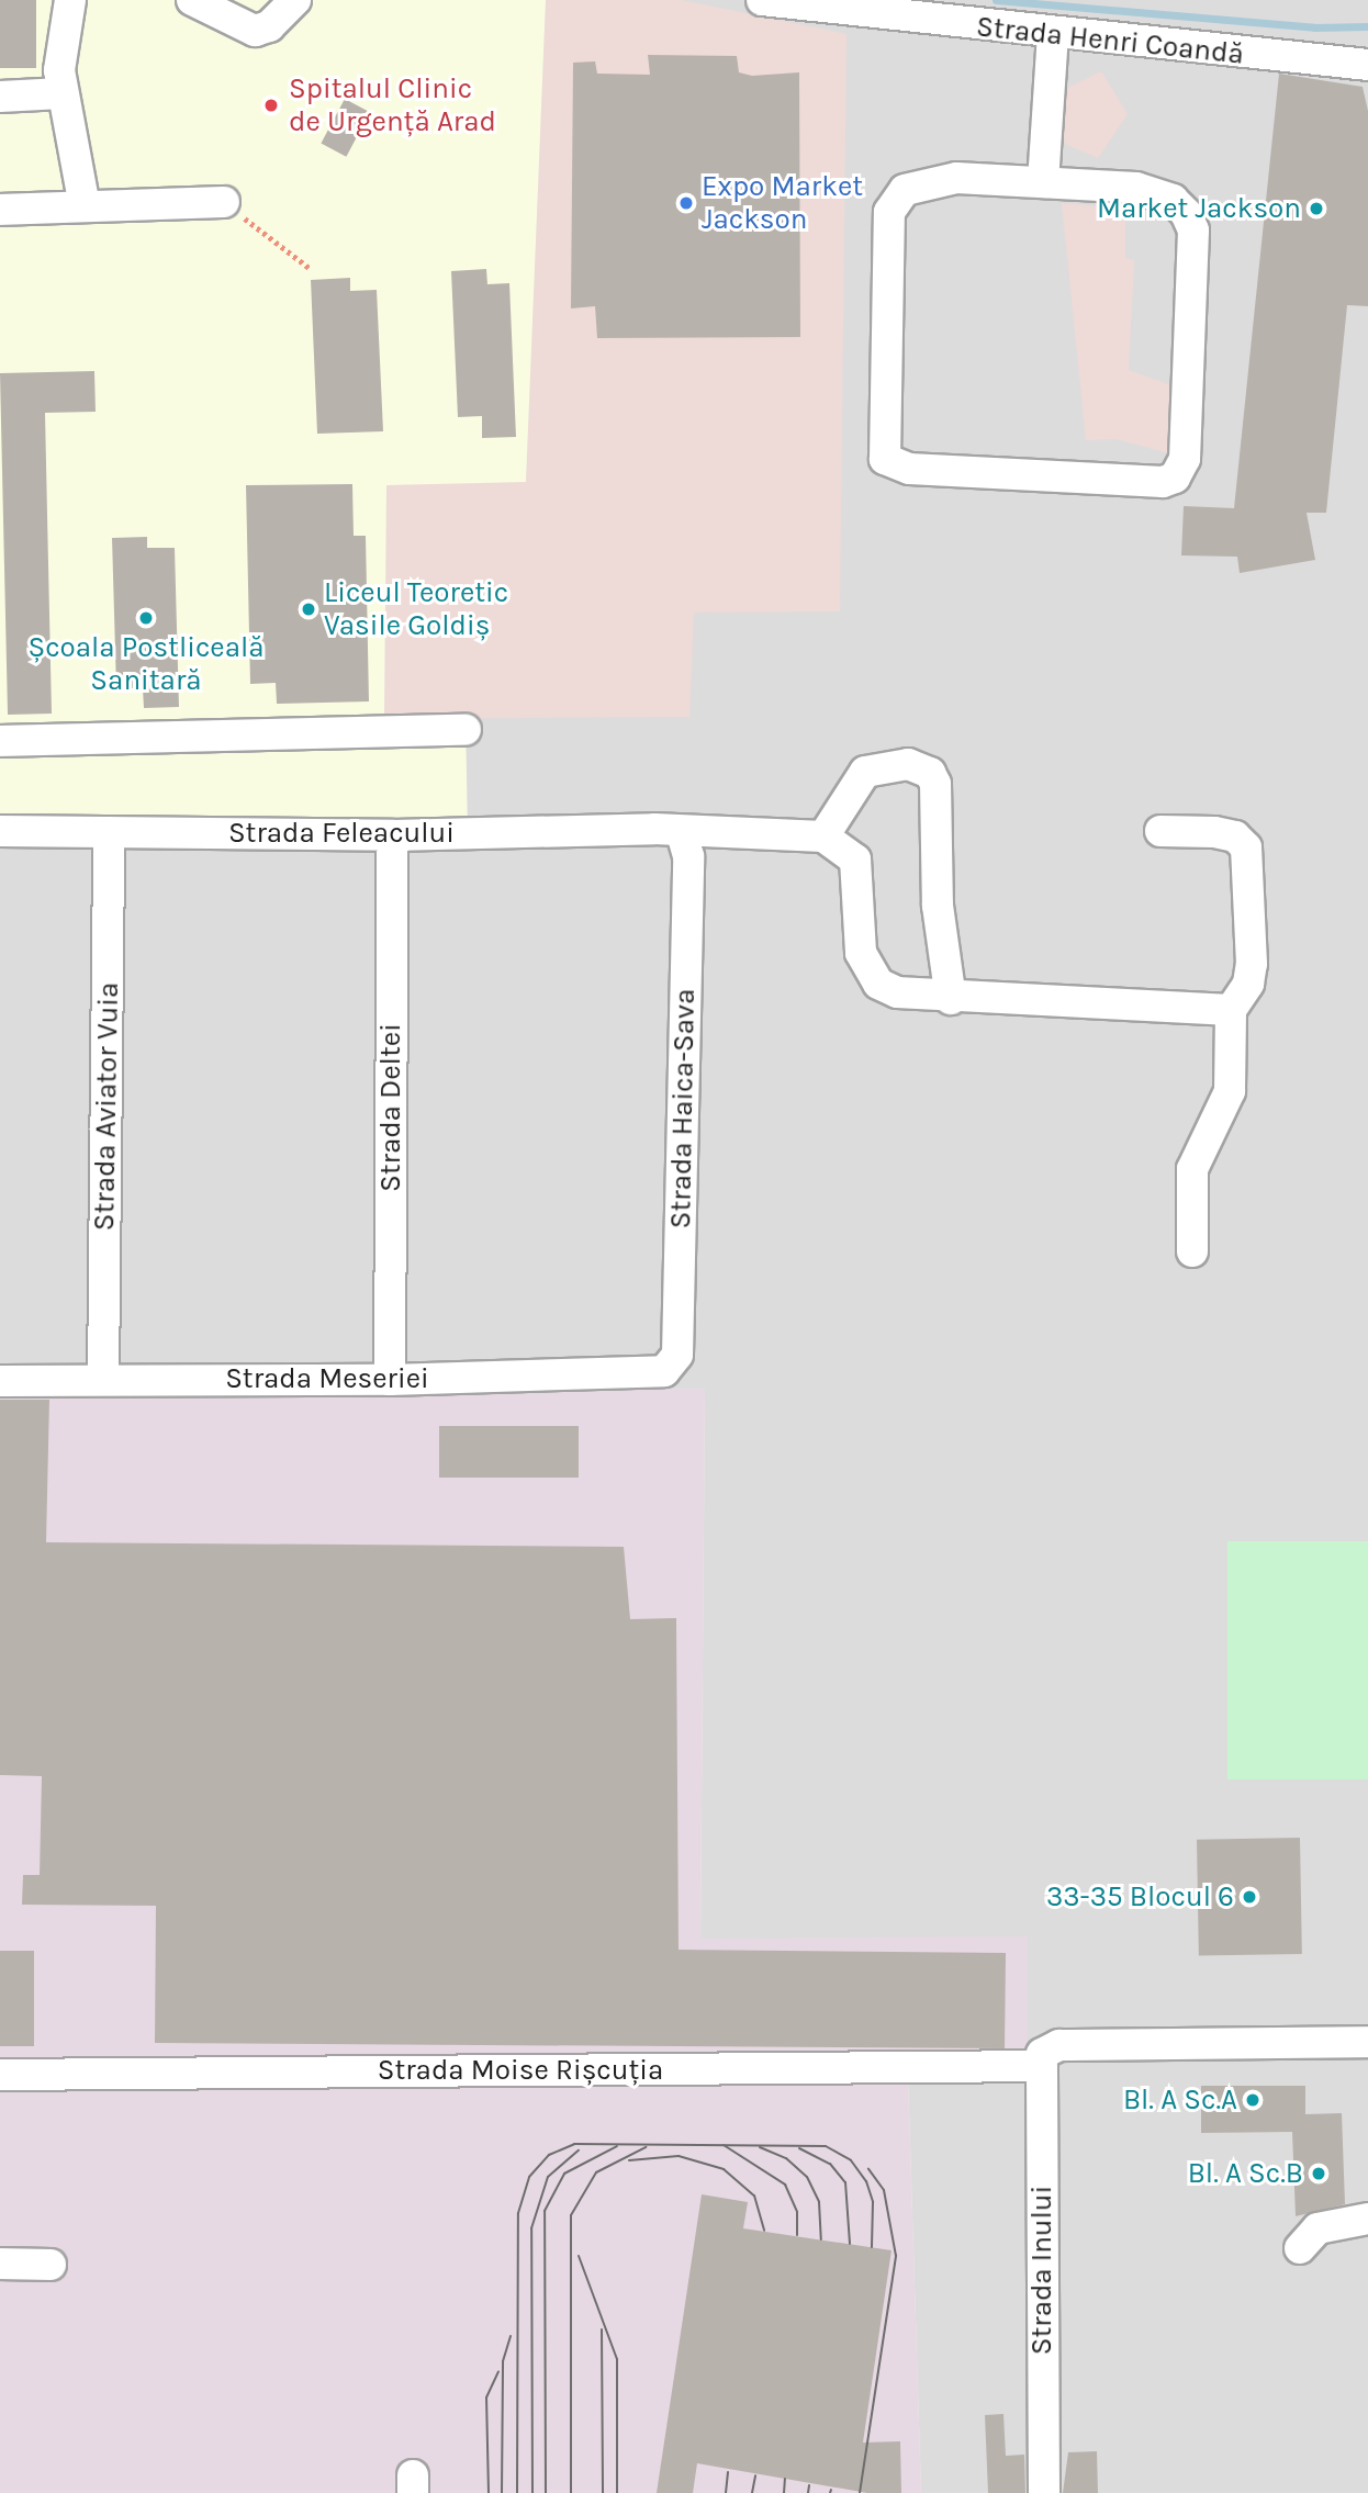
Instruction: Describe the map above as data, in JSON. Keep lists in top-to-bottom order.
{
  "streets": {
    "street": [
      "Strada Henri Coandă",
      "Strada Feleacului",
      "Strada Aviator Vuia",
      "Strada Deltei",
      "Strada Haica-Sava",
      "Strada Meseriei",
      "Strada Moise Rișcuția",
      "Strada Inului"
    ]
  },
  "crossings": [
    ["Strada Feleacului", "Strada Aviator Vuia"],
    ["Strada Feleacului", "Strada Deltei"],
    ["Strada Feleacului", "Strada Haica-Sava"],
    ["Strada Aviator Vuia", "Strada Meseriei"],
    ["Strada Deltei", "Strada Meseriei"],
    ["Strada Haica-Sava", "Strada Meseriei"],
    ["Strada Moise Rișcuția", "Strada Inului"]
  ],
  "places": [
    "Spitalul Clinic de Urgență Arad",
    "Expo Market Jackson",
    "Market Jackson",
    "Liceul Teoretic Vasile Goldiș",
    "Școala Postliceală Sanitară",
    "33-35 Blocul 6",
    "Bl. A Sc.A",
    "Bl. A Sc.B"
  ]
}
